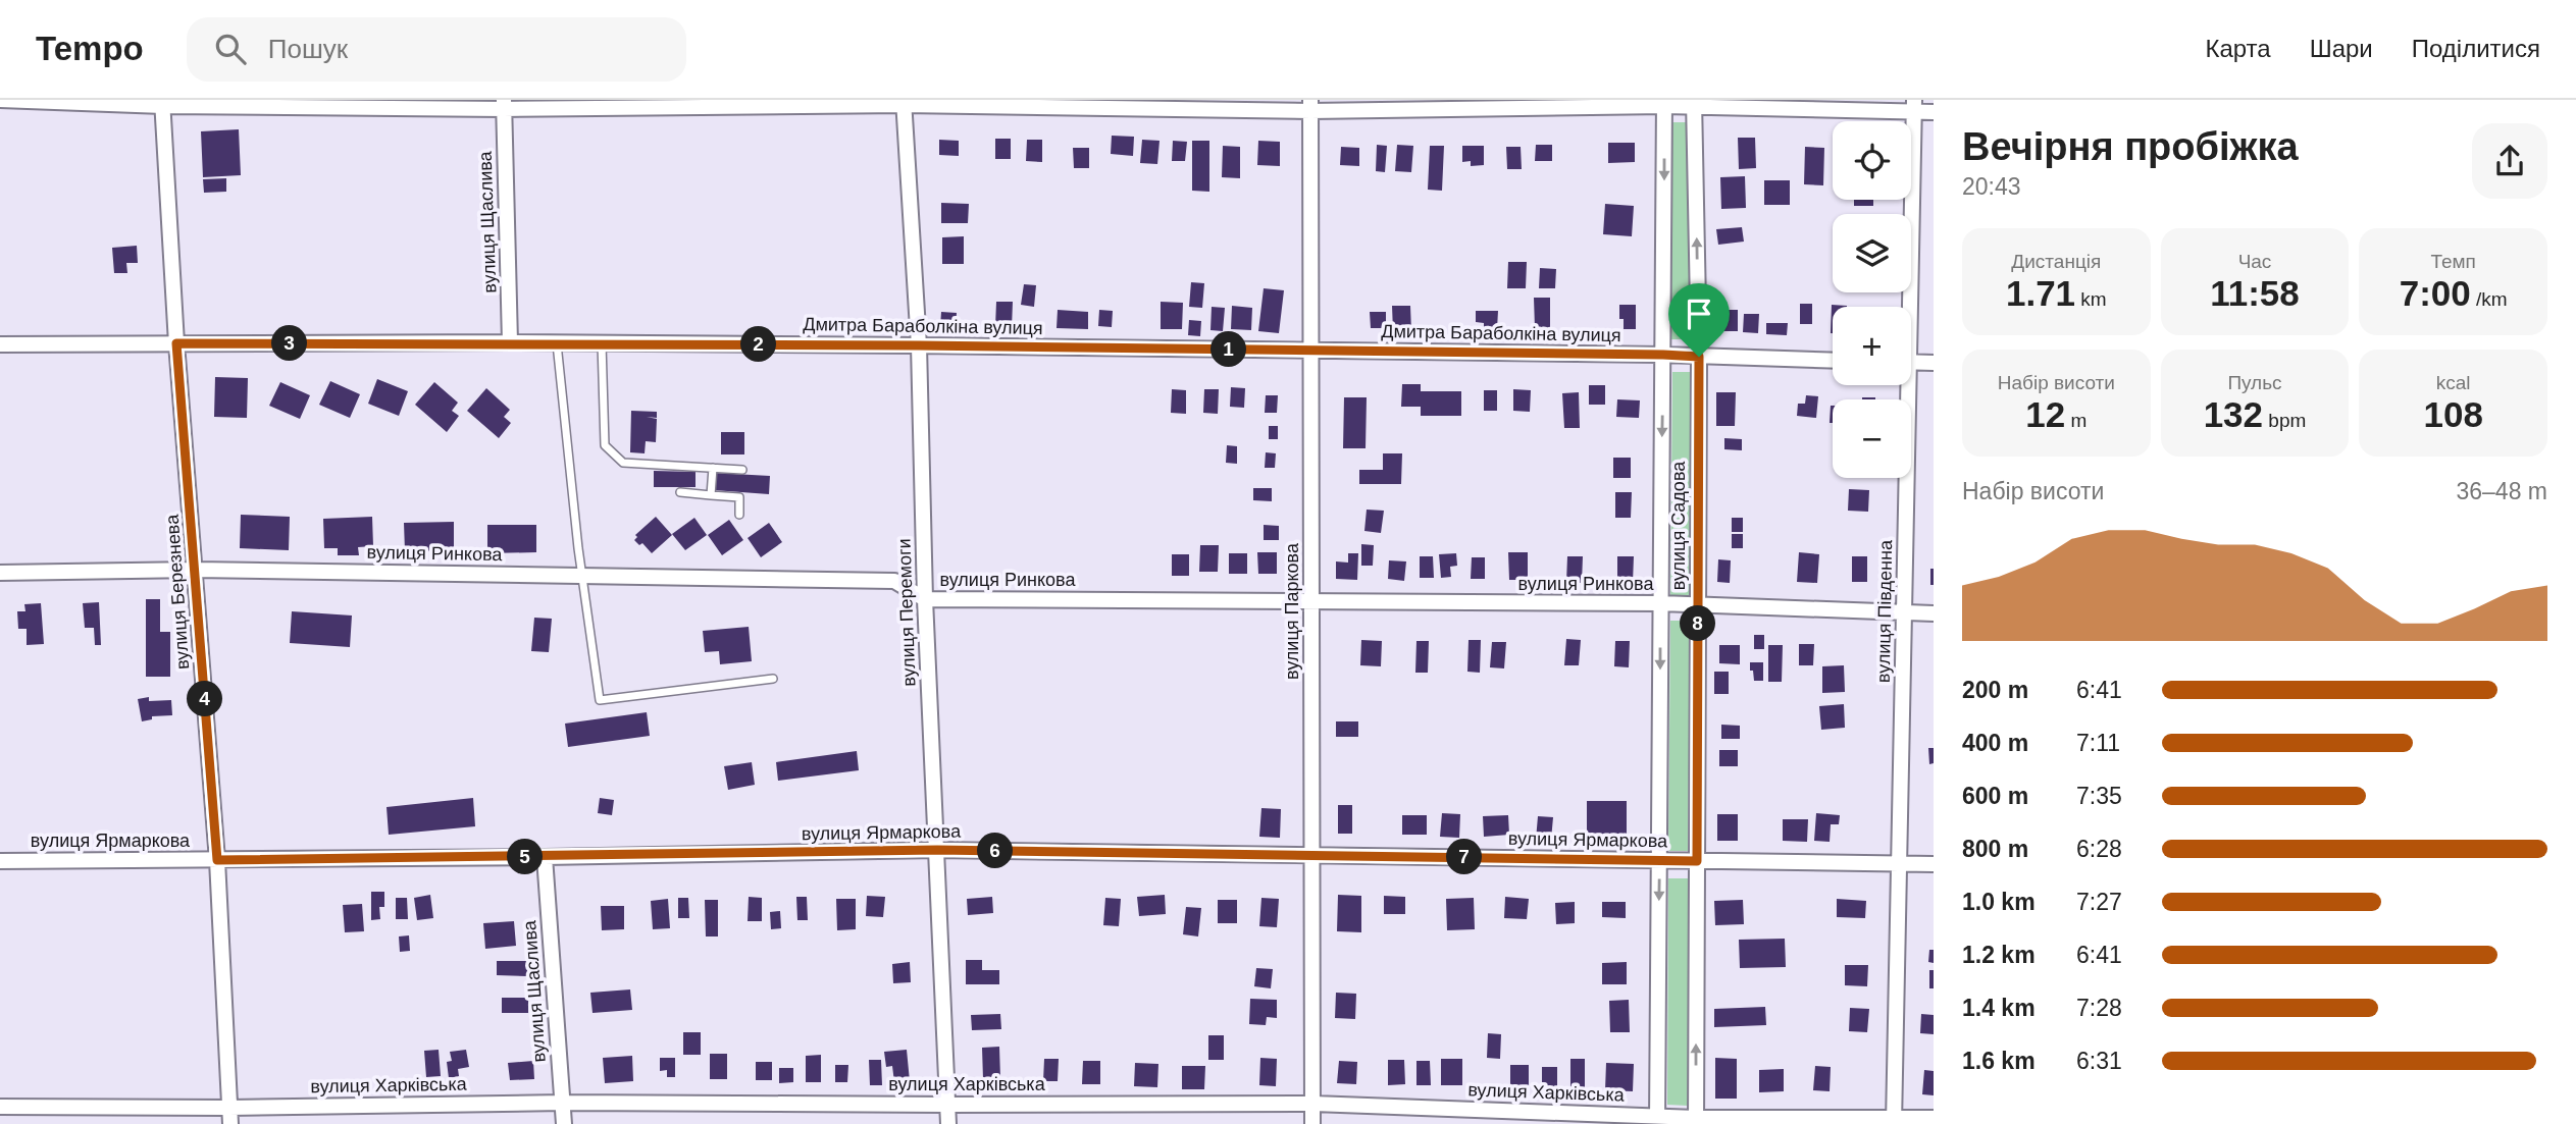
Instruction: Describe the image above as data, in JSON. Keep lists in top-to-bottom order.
{
  "streets": {
    "street": [
      "вулиця Щаслива",
      "Дмитра Бараболкіна вулиця",
      "вулиця Садова",
      "вулиця Ринкова",
      "вулиця Березнева",
      "вулиця Паркова",
      "вулиця Південна",
      "вулиця Перемоги",
      "вулиця Ярмаркова",
      "вулиця Харківська"
    ]
  },
  "crossings": [
    ["вулиця Щаслива", "Дмитра Бараболкіна вулиця"],
    ["вулиця Щаслива", "вулиця Ярмаркова"],
    ["вулиця Щаслива", "вулиця Харківська"],
    ["Дмитра Бараболкіна вулиця", "вулиця Садова"],
    ["Дмитра Бараболкіна вулиця", "вулиця Березнева"],
    ["Дмитра Бараболкіна вулиця", "вулиця Паркова"],
    ["Дмитра Бараболкіна вулиця", "вулиця Перемоги"],
    ["вулиця Садова", "вулиця Ринкова"],
    ["вулиця Садова", "вулиця Ярмаркова"],
    ["вулиця Садова", "вулиця Харківська"],
    ["вулиця Ринкова", "вулиця Березнева"],
    ["вулиця Ринкова", "вулиця Паркова"],
    ["вулиця Ринкова", "вулиця Південна"],
    ["вулиця Ринкова", "вулиця Перемоги"],
    ["вулиця Березнева", "вулиця Ярмаркова"],
    ["вулиця Березнева", "вулиця Харківська"],
    ["вулиця Паркова", "вулиця Ярмаркова"],
    ["вулиця Паркова", "вулиця Харківська"],
    ["вулиця Південна", "вулиця Ярмаркова"],
    ["вулиця Південна", "вулиця Харківська"],
    ["вулиця Перемоги", "вулиця Ярмаркова"],
    ["вулиця Перемоги", "вулиця Харківська"]
  ],
  "page": {
    "header": "Tempo",
    "search": "Пошук",
    "nav": ["Карта", "Шари", "Поділитися"],
    "heading": ["Вечірня пробіжка", "20:43"],
    "map_buttons": ["+", "−"],
    "stats": [
      ["Дистанція", "1.71 km"],
      ["Час", "11:58"],
      ["Темп", "7:00 /km"],
      ["Набір висоти", "12 m"],
      ["Пульс", "132 bpm"],
      ["kcal", "108"]
    ],
    "pins": [
      "3",
      "2",
      "1",
      "8",
      "4",
      "6",
      "5",
      "7"
    ],
    "chart": ["Набір висоти", "36–48 m"],
    "list": [
      {
        "name": "200 m",
        "note": "6:41"
      },
      {
        "name": "400 m",
        "note": "7:11"
      },
      {
        "name": "600 m",
        "note": "7:35"
      },
      {
        "name": "800 m",
        "note": "6:28"
      },
      {
        "name": "1.0 km",
        "note": "7:27"
      },
      {
        "name": "1.2 km",
        "note": "6:41"
      },
      {
        "name": "1.4 km",
        "note": "7:28"
      },
      {
        "name": "1.6 km",
        "note": "6:31"
      }
    ]
  }
}
